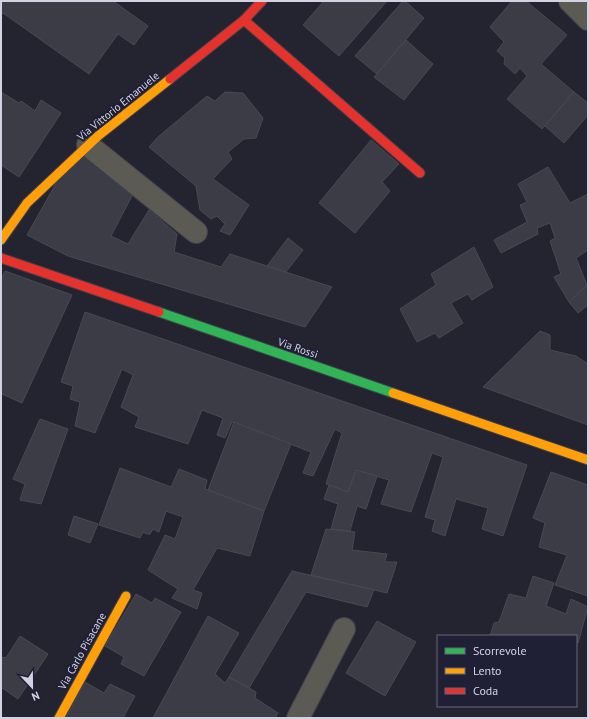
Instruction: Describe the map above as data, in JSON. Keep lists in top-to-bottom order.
{
  "streets": {
    "street": ["Via Vittorio Emanuele", "Via Rossi", "Via Carlo Pisacane"]
  },
  "legend": ["Scorrevole", "Lento", "Coda"],
  "north": "bottom"
}
